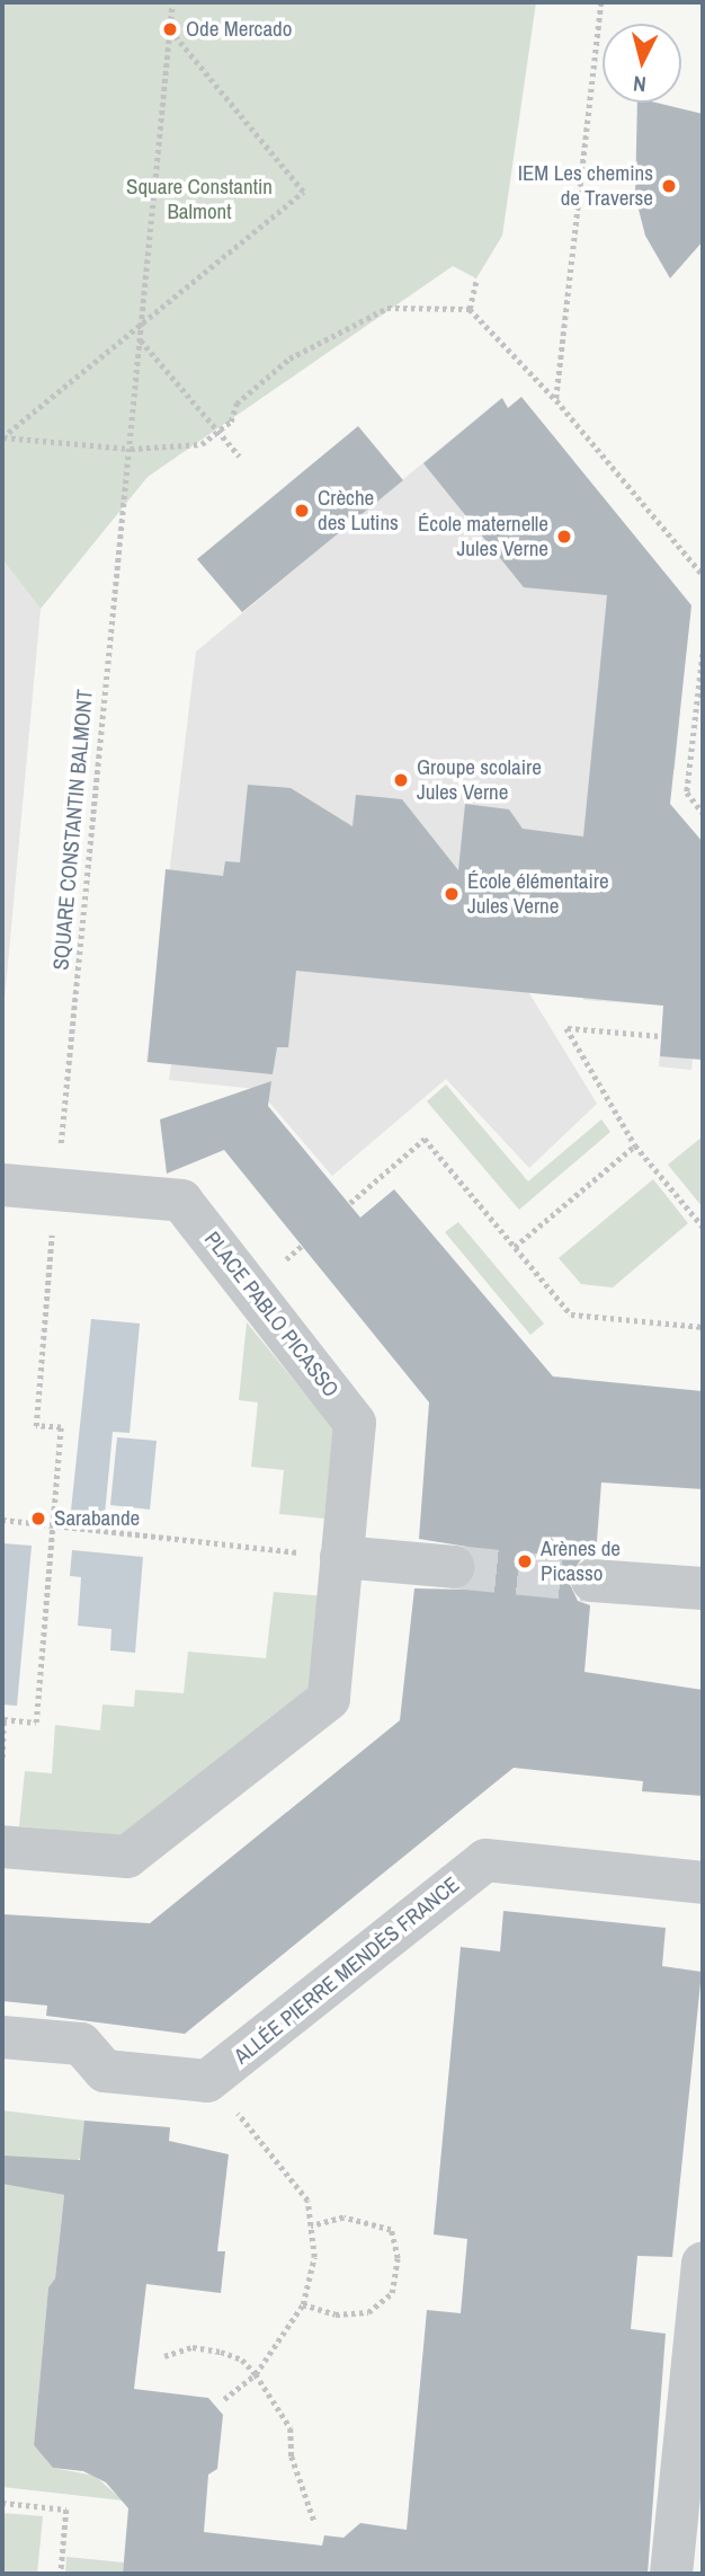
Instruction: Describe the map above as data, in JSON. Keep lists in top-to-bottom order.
{
  "streets": {
    "street": ["PLACE PABLO PICASSO", "ALLÉE PIERRE MENDÈS FRANCE"],
    "path": ["SQUARE CONSTANTIN BALMONT"]
  },
  "crossings": [
    ["SQUARE CONSTANTIN BALMONT", "PLACE PABLO PICASSO"]
  ],
  "parks": ["Square Constantin Balmont"],
  "places": [
    "Ode Mercado",
    "IEM Les chemins de Traverse",
    "Crèche des Lutins",
    "École maternelle Jules Verne",
    "Groupe scolaire Jules Verne",
    "École élémentaire Jules Verne",
    "Sarabande",
    "Arènes de Picasso"
  ],
  "north": "bottom"
}
